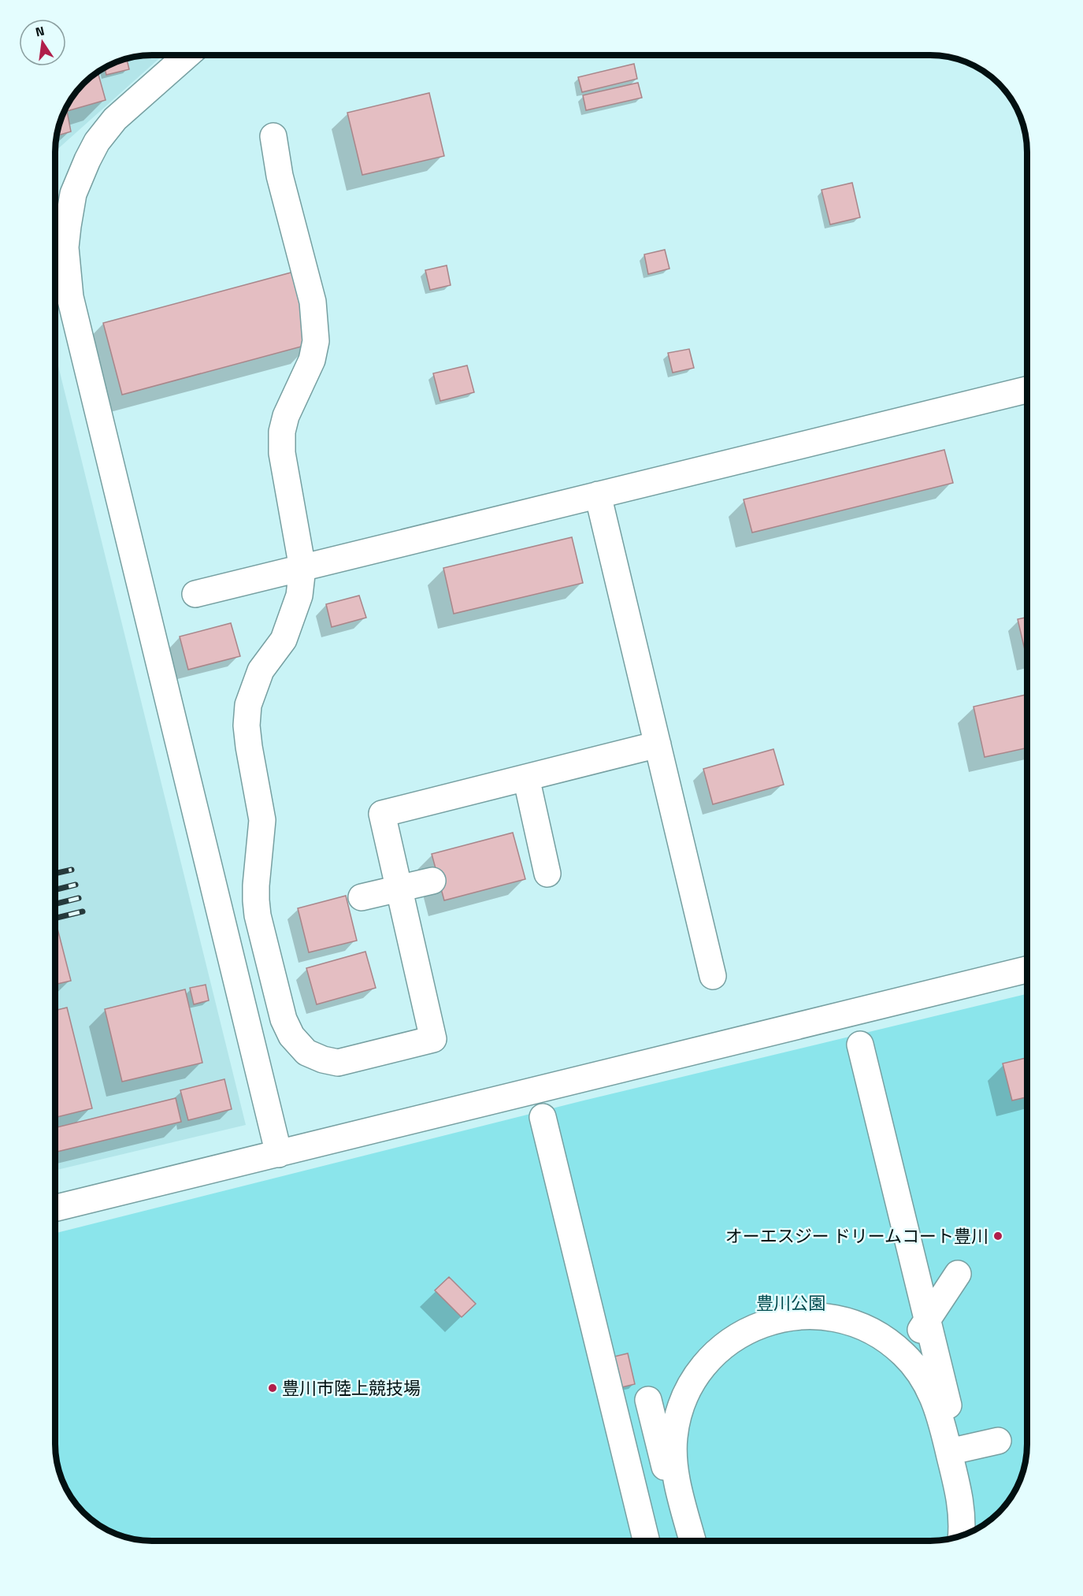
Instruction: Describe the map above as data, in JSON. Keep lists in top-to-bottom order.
{
  "parks": ["豊川公園"],
  "places": ["オーエスジー ドリームコート豊川", "豊川市陸上競技場"],
  "north": "top"
}
